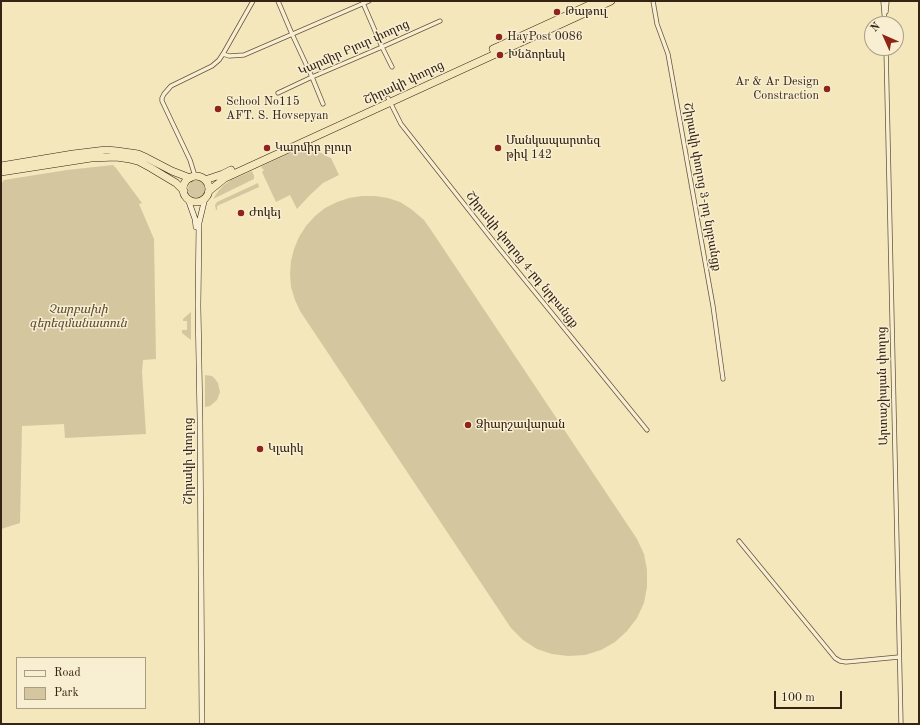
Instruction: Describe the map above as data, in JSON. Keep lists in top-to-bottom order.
{
  "streets": {
    "highway": ["Շիրակի փողոց"],
    "street": [
      "Կարմիր Բլուր փողոց",
      "Շիրակի փողոց 3-րդ նրբանցք",
      "Շիրակի փողոց 4-րդ նրբանցք",
      "Արտաշիսյան փողոց"
    ]
  },
  "crossings": [
    ["Շիրակի փողոց", "Շիրակի փողոց 4-րդ նրբանցք"]
  ],
  "parks": ["Չարբախի գերեզմանատուն"],
  "places": [
    "Թաթուլ",
    "HayPost 0086",
    "Խնձորեսկ",
    "Ar & Ar Design Constraction",
    "School No115 AFT. S. Hovsepyan",
    "Կարմիր բլուր",
    "Մանկապարտեզ թիվ 142",
    "Ժոկեյ",
    "Ձիարշավարան",
    "Կլաիկ"
  ],
  "legend": ["Road", "Park"],
  "scale_bar": "100 m",
  "north": "top left"
}
